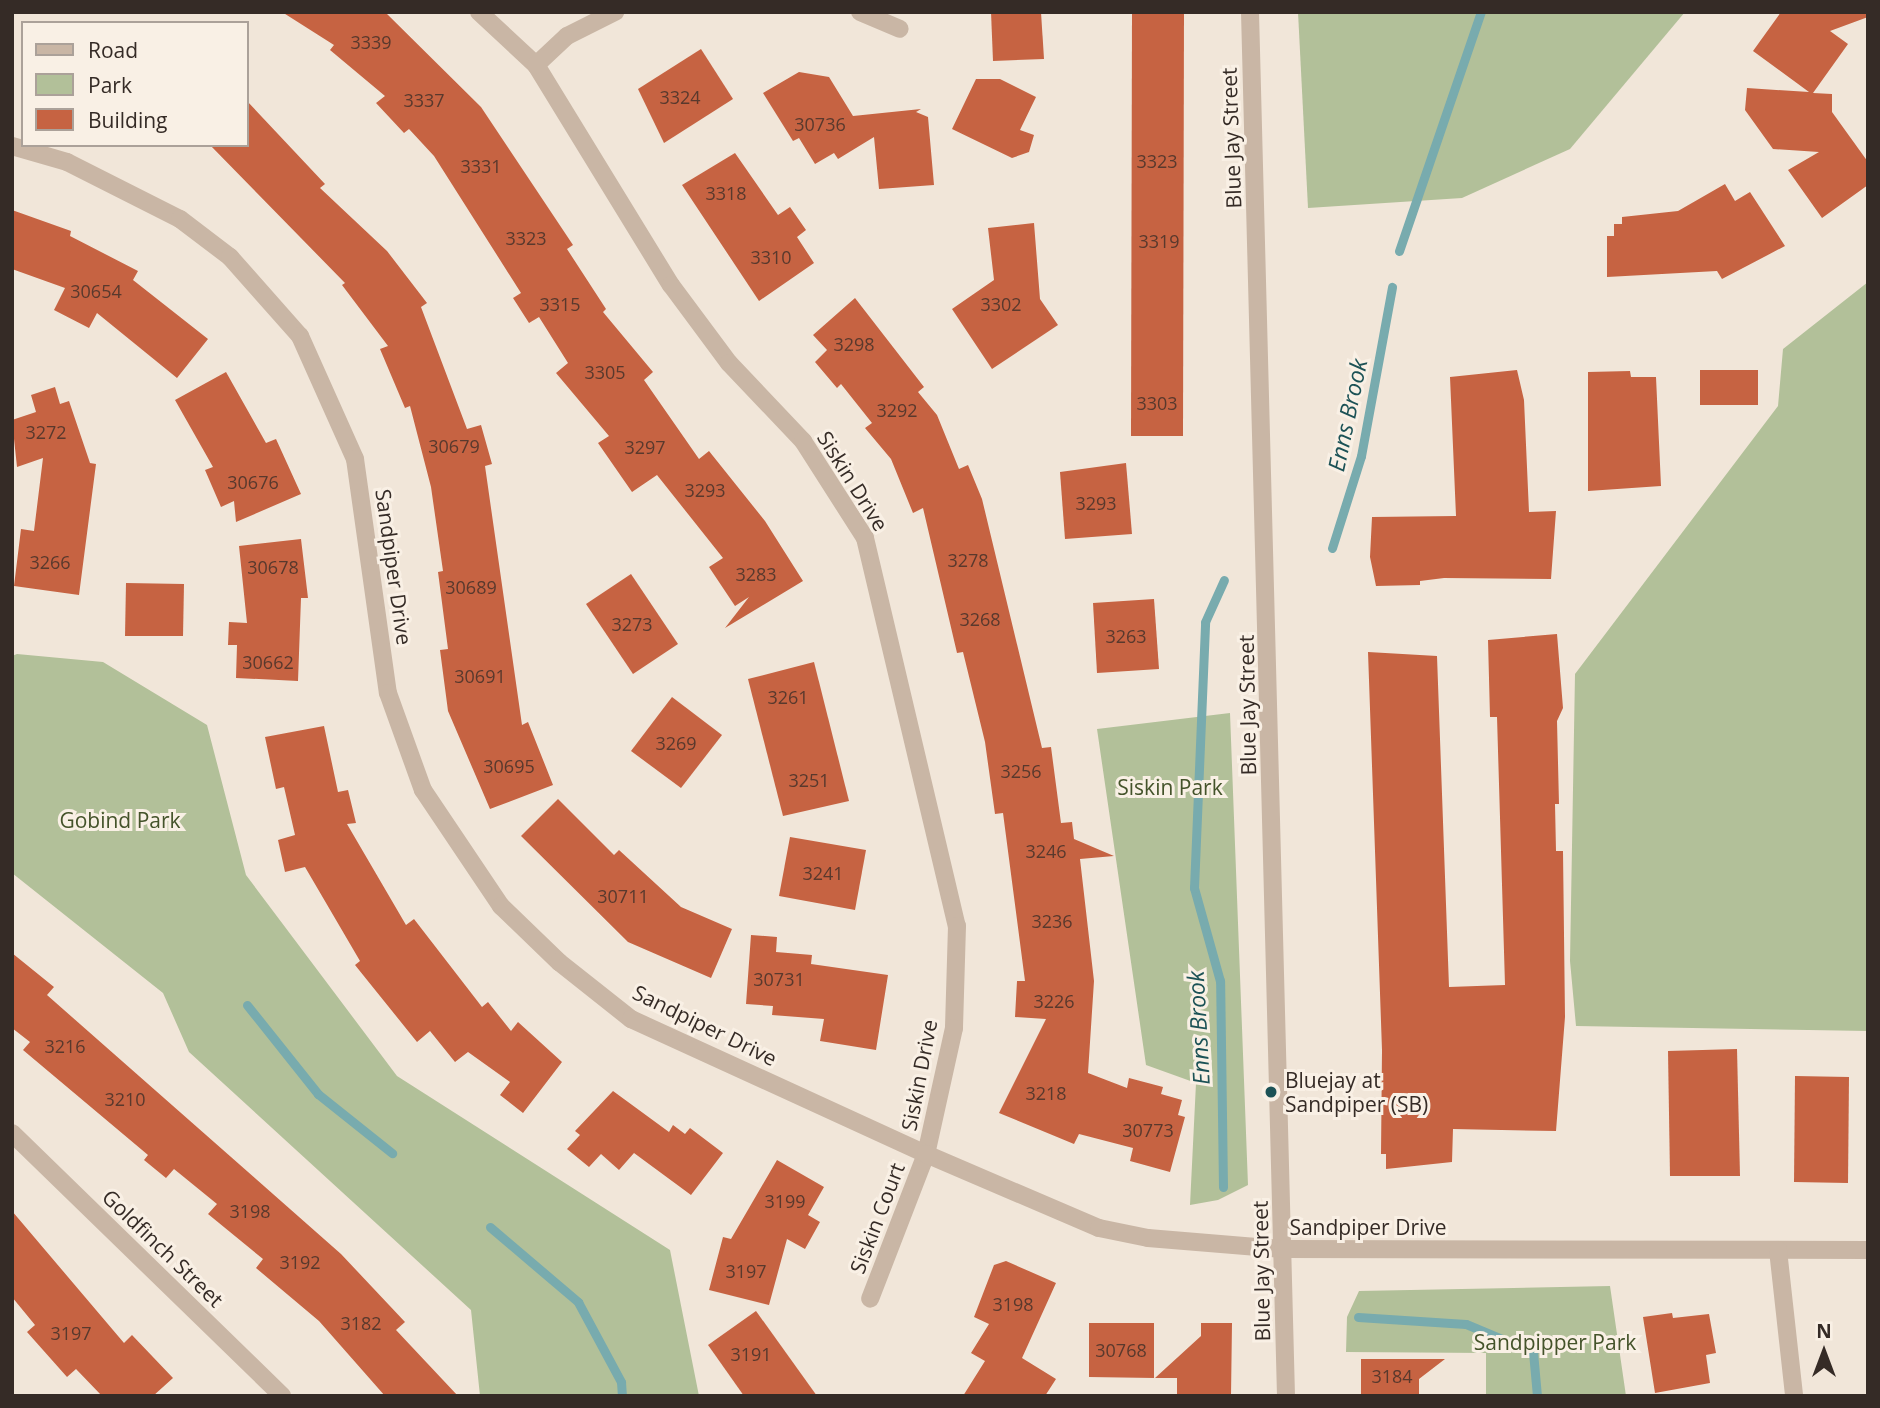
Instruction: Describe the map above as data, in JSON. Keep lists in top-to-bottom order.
{
  "streets": {
    "street": [
      "Blue Jay Street",
      "Siskin Drive",
      "Sandpiper Drive",
      "Siskin Court",
      "Goldfinch Street"
    ]
  },
  "crossings": [
    ["Blue Jay Street", "Sandpiper Drive"],
    ["Siskin Drive", "Sandpiper Drive"],
    ["Siskin Drive", "Siskin Court"],
    ["Sandpiper Drive", "Siskin Court"]
  ],
  "water": ["Enns Brook"],
  "parks": ["Siskin Park", "Gobind Park", "Sandpipper Park"],
  "places": ["Bluejay at Sandpiper (SB)"],
  "house_numbers": [
    "3339",
    "3324",
    "3337",
    "30736",
    "3323",
    "3331",
    "3318",
    "3323",
    "3319",
    "3310",
    "30654",
    "3315",
    "3302",
    "3298",
    "3305",
    "3303",
    "3292",
    "3272",
    "30679",
    "3297",
    "30676",
    "3293",
    "3293",
    "3278",
    "3266",
    "30678",
    "3283",
    "30689",
    "3268",
    "3273",
    "3263",
    "30662",
    "30691",
    "3261",
    "3269",
    "30695",
    "3256",
    "3251",
    "3246",
    "3241",
    "30711",
    "3236",
    "30731",
    "3226",
    "3216",
    "3218",
    "3210",
    "30773",
    "3199",
    "3198",
    "3192",
    "3197",
    "3198",
    "3182",
    "3197",
    "30768",
    "3191",
    "3184"
  ],
  "legend": ["Road", "Park", "Building"],
  "north": "top"
}
